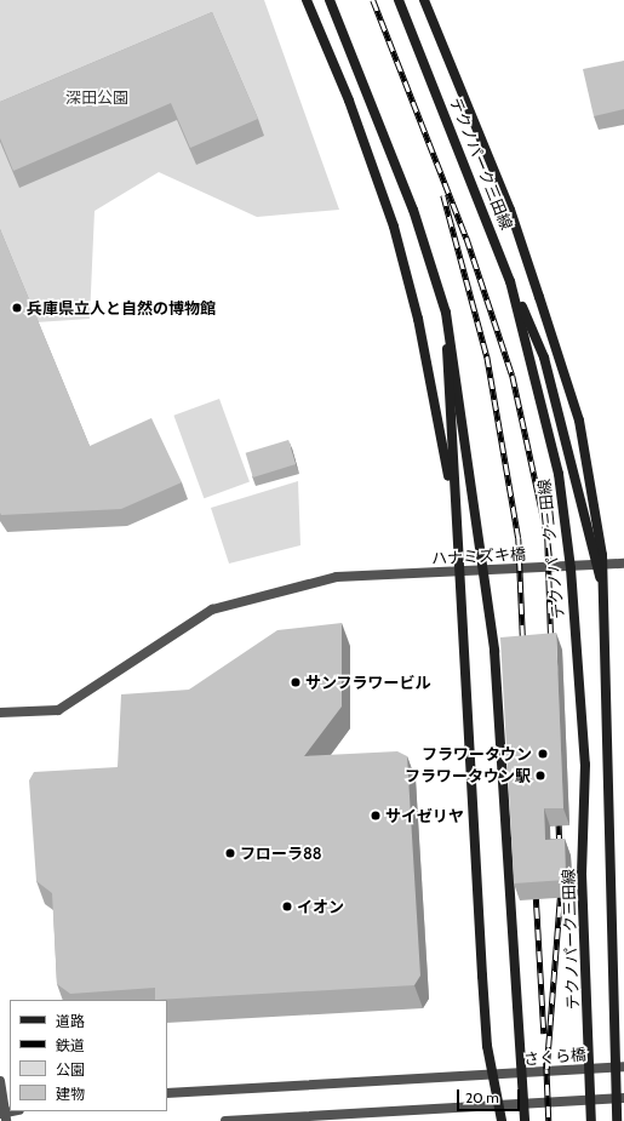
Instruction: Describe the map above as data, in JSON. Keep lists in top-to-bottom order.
{
  "streets": {
    "main road": ["テクノパーク三田線"],
    "street": ["ハナミズキ橋", "さくら橋"]
  },
  "parks": ["深田公園"],
  "places": [
    "兵庫県立人と自然の博物館",
    "サンフラワービル",
    "フラワータウン",
    "フラワータウン駅",
    "サイゼリヤ",
    "フローラ88",
    "イオン"
  ],
  "legend": [
    "道路",
    "鉄道",
    "公園",
    "建物"
  ],
  "scale_bar": "20 m"
}
